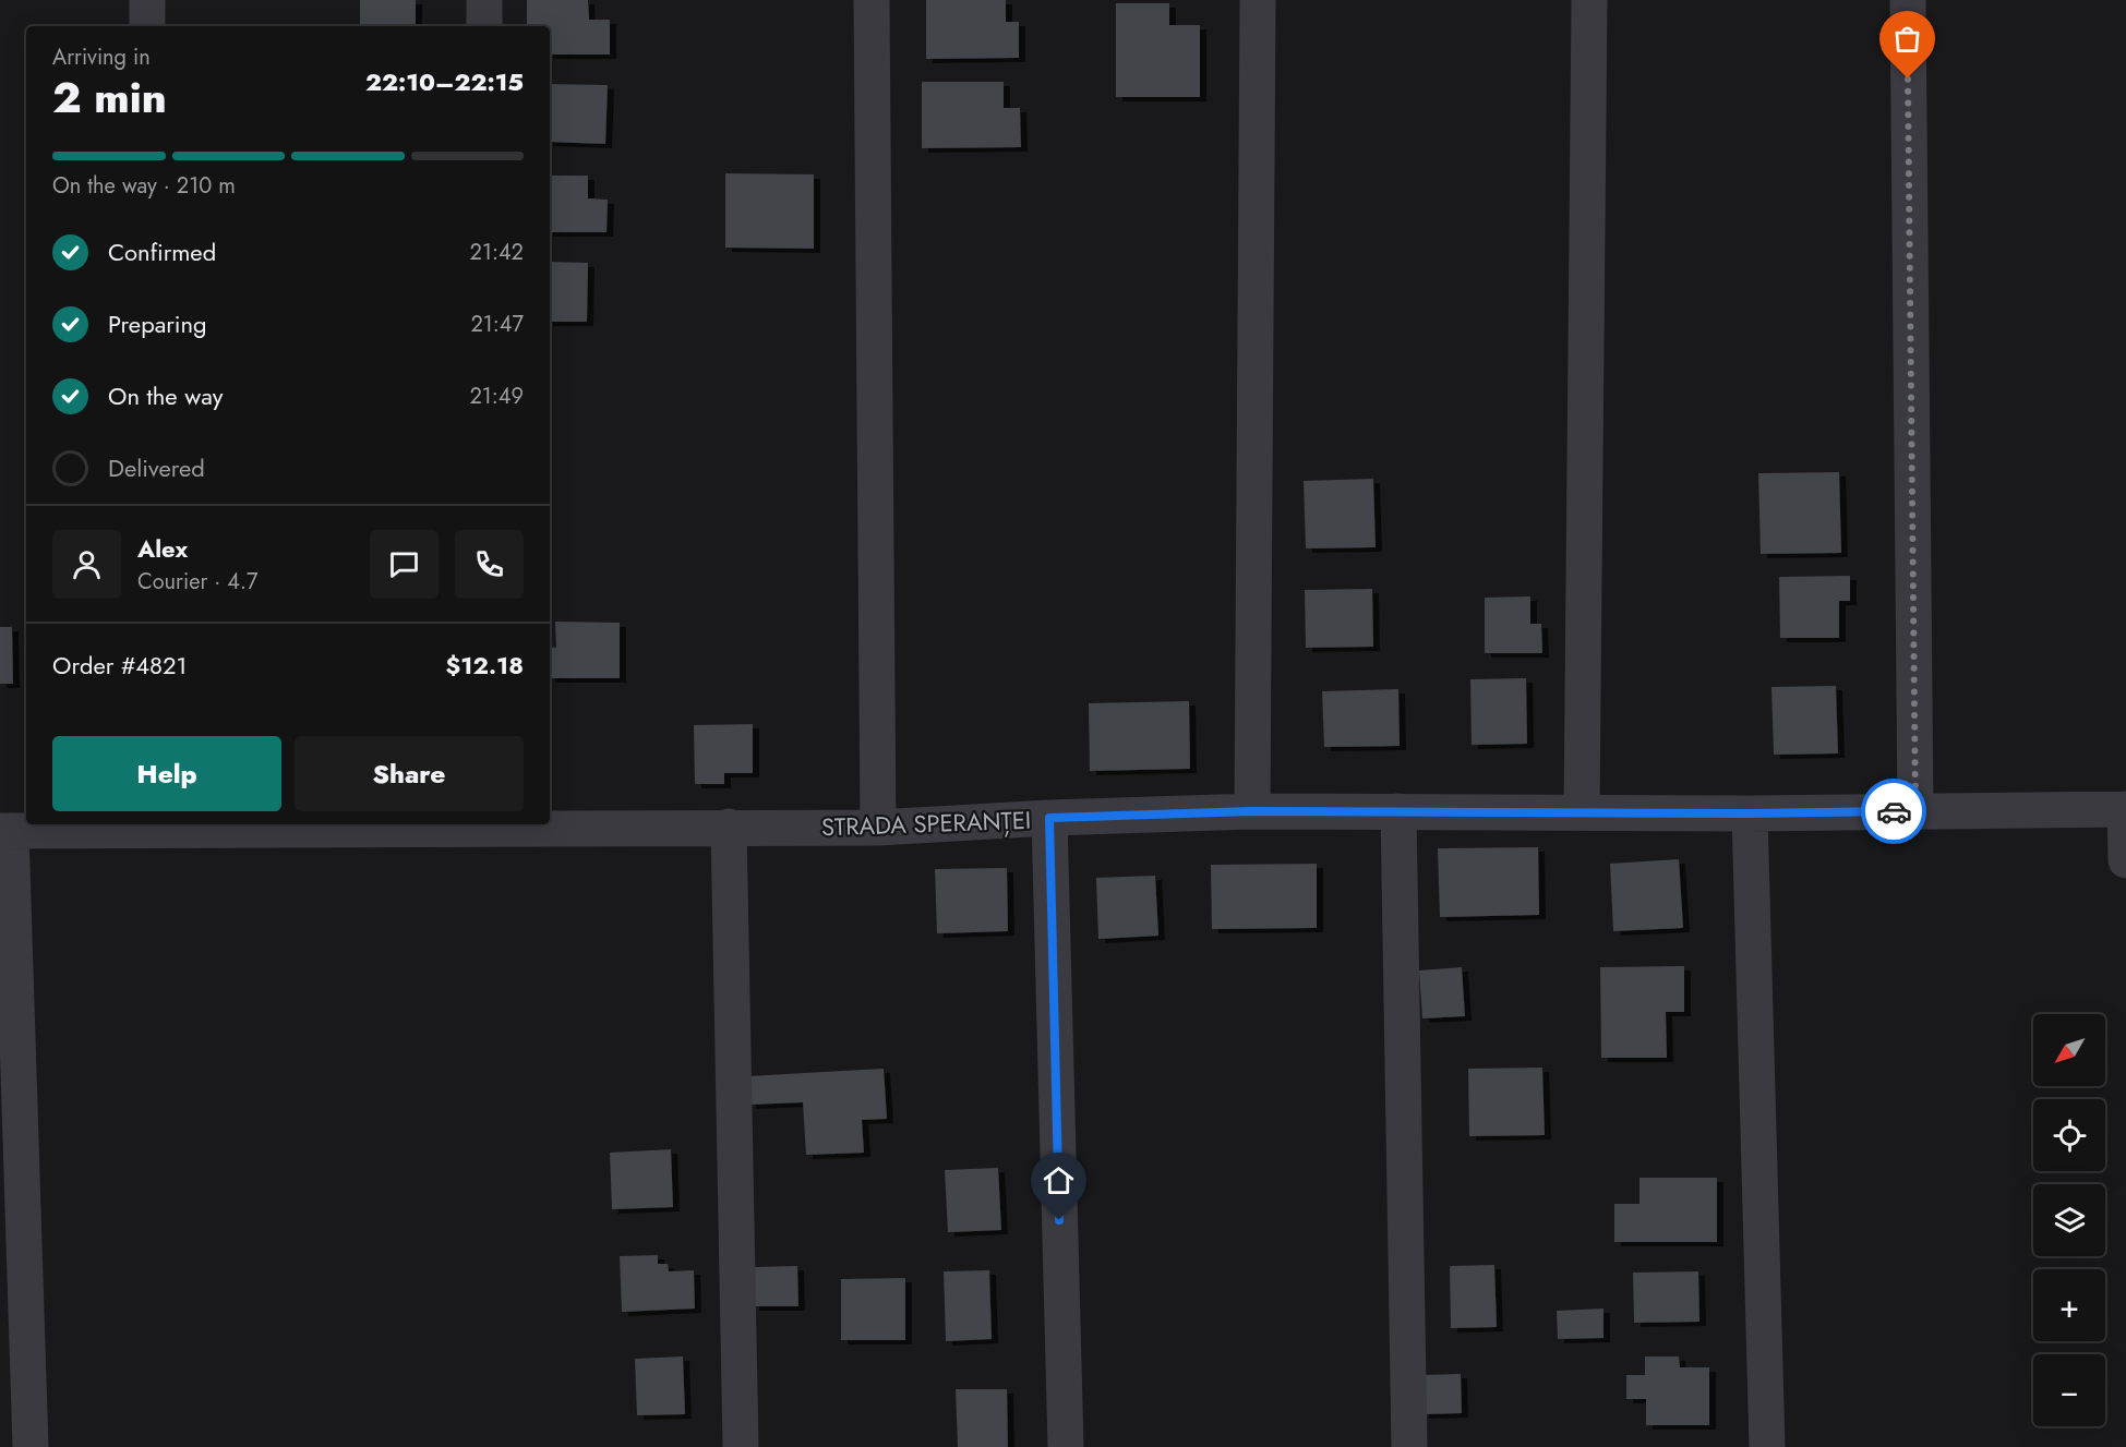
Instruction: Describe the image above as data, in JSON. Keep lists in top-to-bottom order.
{
  "streets": {
    "street": ["STRADA SPERANȚEI"]
  },
  "north": "bottom left",
  "page": {
    "heading": ["2 min", "Arriving in", "22:10–22:15"],
    "panel": [
      "Alex",
      "Courier · 4.7",
      "Order #4821",
      "$12.18"
    ],
    "bar": "On the way · 210 m",
    "list": [
      ["Confirmed", "21:42"],
      ["Preparing", "21:47"],
      ["On the way", "21:49"],
      "Delivered"
    ],
    "buttons": ["Help", "Share"],
    "map_buttons": ["+", "−"]
  }
}
